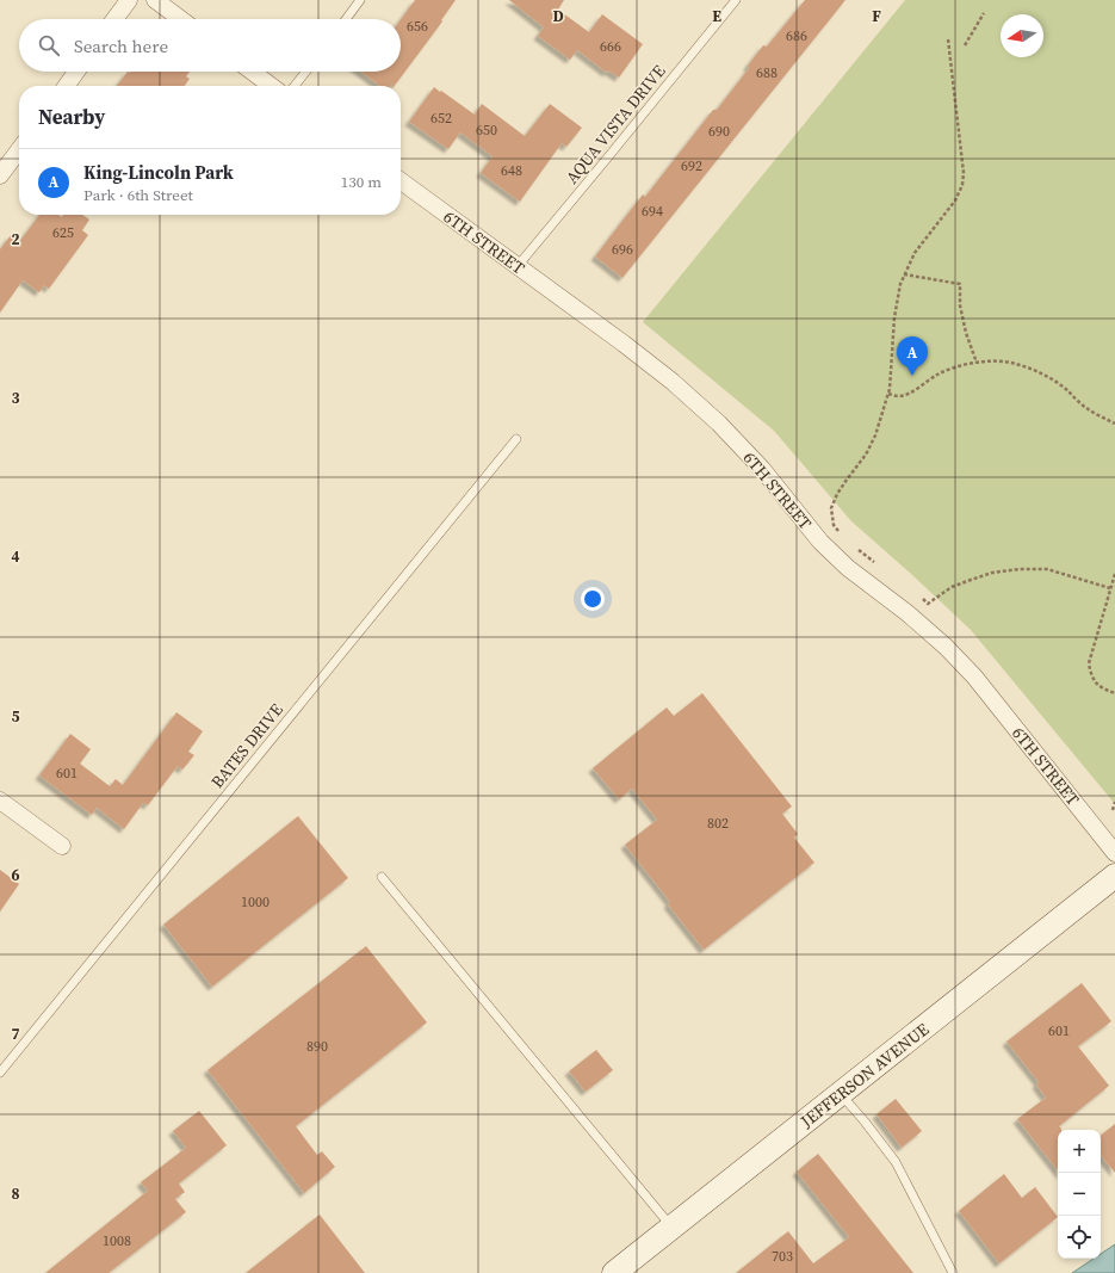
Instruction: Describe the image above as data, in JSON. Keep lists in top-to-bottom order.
{
  "streets": {
    "street": ["6TH STREET", "JEFFERSON AVENUE"],
    "lane": ["AQUA VISTA DRIVE", "BATES DRIVE"]
  },
  "crossings": [
    ["AQUA VISTA DRIVE", "6TH STREET"]
  ],
  "house_numbers": [
    "656",
    "686",
    "666",
    "688",
    "652",
    "650",
    "690",
    "692",
    "648",
    "694",
    "625",
    "696",
    "601",
    "802",
    "1000",
    "601",
    "890",
    "1008",
    "703"
  ],
  "north": "left",
  "page": {
    "search": "Search here",
    "heading": "Nearby",
    "list": [
      {
        "mark": "A",
        "name": "King-Lincoln Park",
        "note": "Park · 6th Street",
        "value": "130 m"
      }
    ],
    "pins": "A",
    "map_buttons": ["+", "−"]
  },
  "grid": {
    "columns": ["D", "E", "F"],
    "rows": [
      "2",
      "3",
      "4",
      "5",
      "6",
      "7",
      "8"
    ]
  }
}
